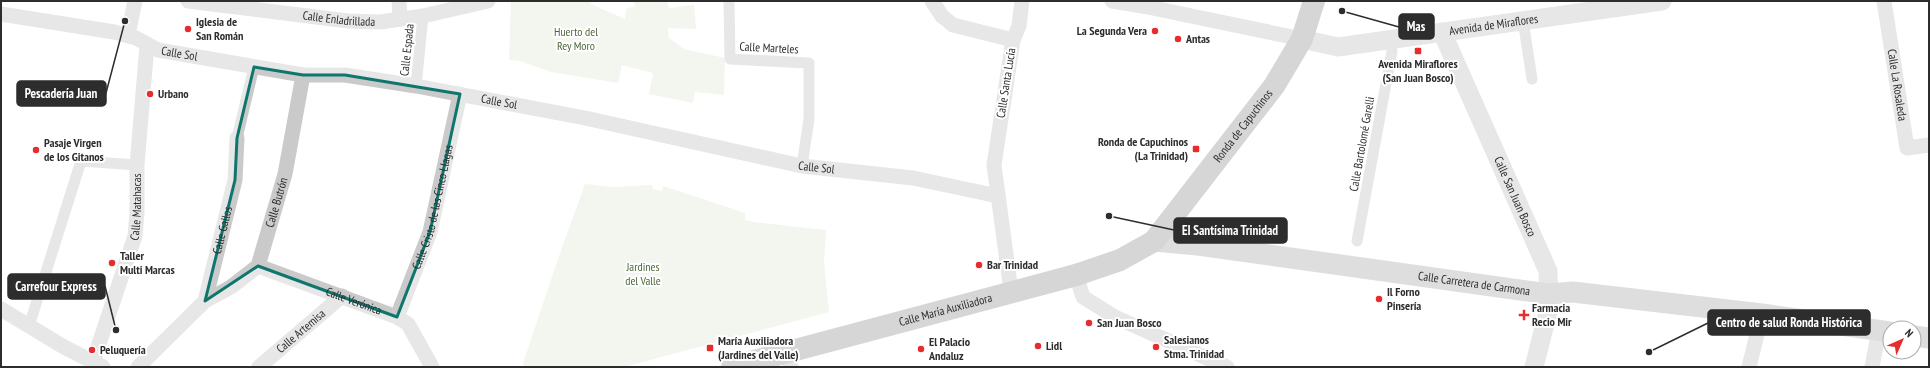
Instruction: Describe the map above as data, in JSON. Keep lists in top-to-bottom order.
{
  "streets": {
    "main road": ["Ronda de Capuchinos", "Calle Carretera de Carmona", "Calle María Auxiliadora"],
    "street": [
      "Calle Enladrillada",
      "Avenida de Miraflores",
      "Calle Marteles",
      "Calle Espada",
      "Calle Sol",
      "Calle Santa Lucía",
      "Calle La Rosaleda",
      "Calle Bartolomé Garelli",
      "Calle San Juan Bosco",
      "Calle Butrón",
      "Calle Matahacas",
      "Calle Cristo de las Cinco Llagas",
      "Calle Gallos",
      "Calle Verónica",
      "Calle Artemisa"
    ]
  },
  "crossings": [
    ["Calle Enladrillada", "Calle Espada"],
    ["Avenida de Miraflores", "Ronda de Capuchinos"],
    ["Avenida de Miraflores", "Calle San Juan Bosco"],
    ["Calle Marteles", "Calle Sol"],
    ["Calle Espada", "Calle Sol"],
    ["Calle Sol", "Calle Santa Lucía"],
    ["Calle Sol", "Calle Butrón"],
    ["Calle Sol", "Calle Matahacas"],
    ["Calle Sol", "Calle Cristo de las Cinco Llagas"],
    ["Calle Sol", "Calle Gallos"],
    ["Calle Santa Lucía", "Calle María Auxiliadora"],
    ["Ronda de Capuchinos", "Calle Carretera de Carmona"],
    ["Ronda de Capuchinos", "Calle María Auxiliadora"],
    ["Calle San Juan Bosco", "Calle Carretera de Carmona"],
    ["Calle Butrón", "Calle Verónica"],
    ["Calle Cristo de las Cinco Llagas", "Calle Verónica"],
    ["Calle Carretera de Carmona", "Calle María Auxiliadora"],
    ["Calle Verónica", "Calle Artemisa"]
  ],
  "parks": ["Huerto del Rey Moro", "Jardines del Valle"],
  "places": {
    "other": [
      "Mas",
      "Pescadería Juan",
      "Iglesia de San Román",
      "La Segunda Vera",
      "Antas",
      "Urbano",
      "Pasaje Virgen de los Gitanos",
      "EI Santísima Trinidad",
      "Taller Multi Marcas",
      "Bar Trinidad",
      "Il Forno Pinsería",
      "San Juan Bosco",
      "Carrefour Express",
      "Lidl",
      "Salesianos Stma. Trinidad",
      "El Palacio Andaluz",
      "Peluquería",
      "Centro de salud Ronda Histórica"
    ],
    "transit": ["Avenida Miraflores (San Juan Bosco)", "Ronda de Capuchinos (La Trinidad)", "María Auxiliadora (Jardines del Valle)"],
    "health": ["Farmacia Recio Mir"]
  },
  "north": "top right"
}
